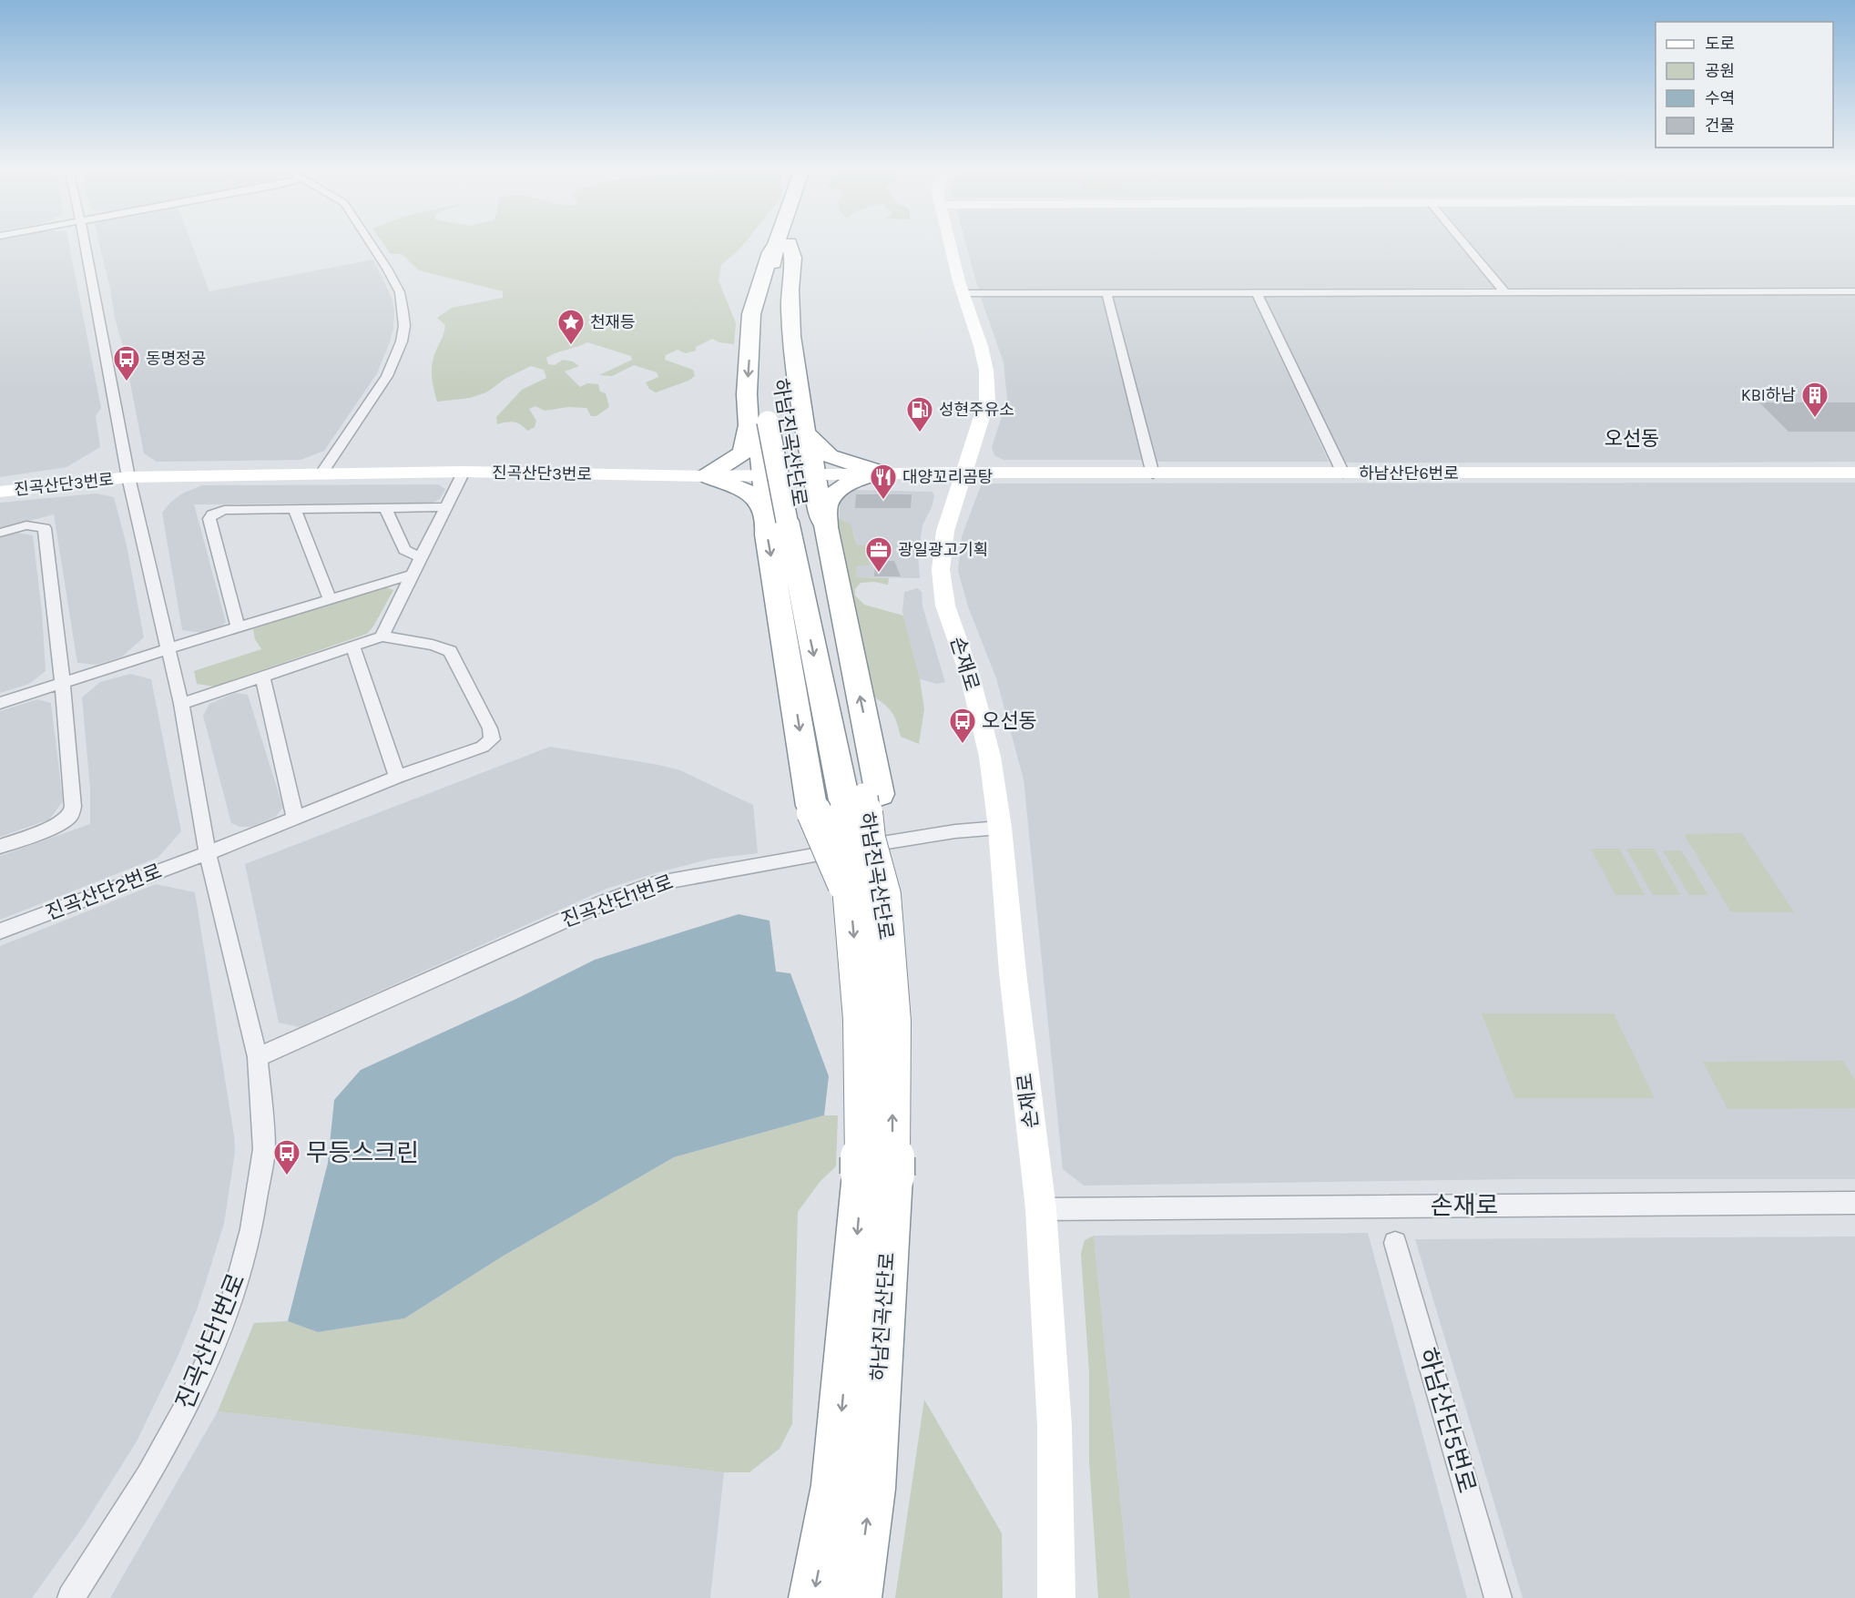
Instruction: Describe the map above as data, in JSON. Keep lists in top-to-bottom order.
{
  "streets": {
    "highway": ["하남진곡산단로"],
    "street": [
      "진곡산단3번로",
      "하남산단6번로",
      "손재로",
      "진곡산단2번로",
      "진곡산단1번로",
      "하남산단5번로"
    ]
  },
  "crossings": [
    ["진곡산단3번로", "하남산단6번로"],
    ["하남산단6번로", "손재로"],
    ["손재로", "진곡산단1번로"],
    ["진곡산단2번로", "진곡산단1번로"]
  ],
  "districts": ["오선동"],
  "places": {
    "place": ["천재등"],
    "bus stop": ["동명정공", "오선동", "무등스크린"],
    "building": ["KBI하남"],
    "fuel station": ["성현주유소"],
    "restaurant": ["대양꼬리곰탕"],
    "office": ["광일광고기획"]
  },
  "legend": [
    "도로",
    "공원",
    "수역",
    "건물"
  ]
}
